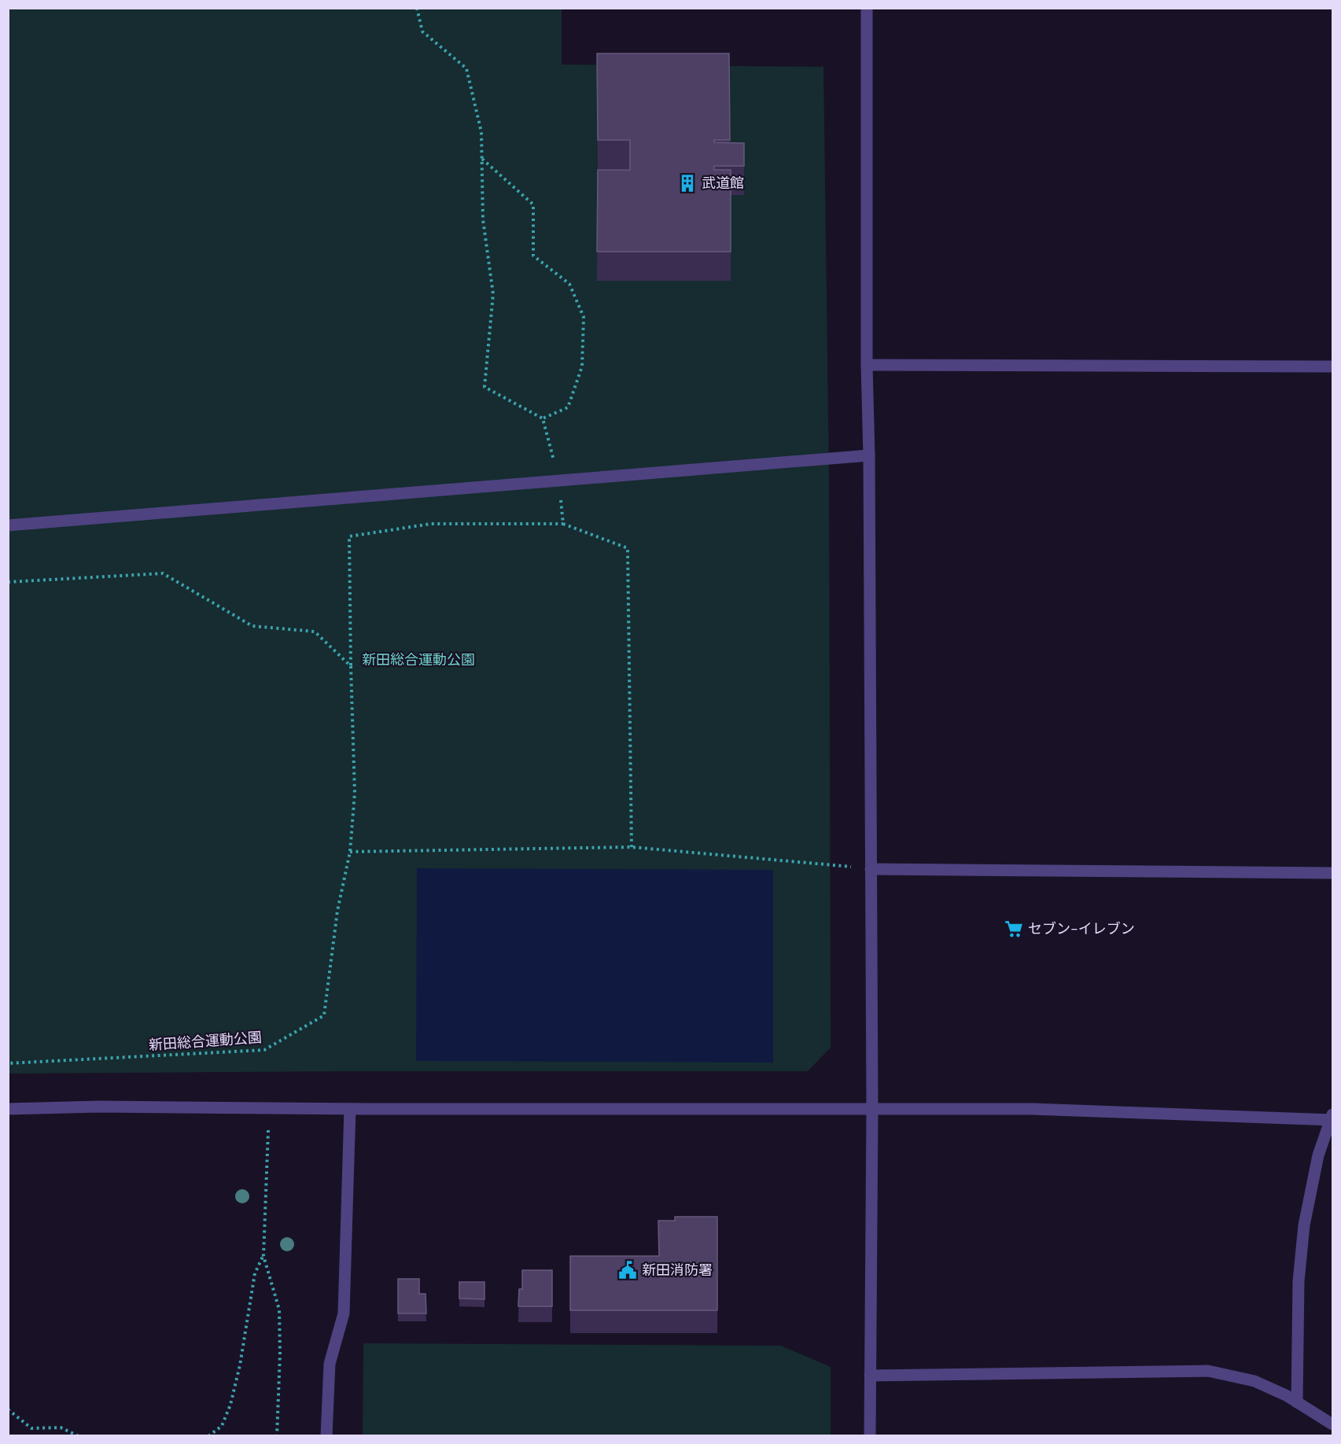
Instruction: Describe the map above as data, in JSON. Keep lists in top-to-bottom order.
{
  "streets": {
    "path": ["新田総合運動公園"]
  },
  "parks": ["新田総合運動公園"],
  "places": {
    "building": ["武道館"],
    "supermarket": ["セブン-イレブン"],
    "public building": ["新田消防署"]
  }
}
